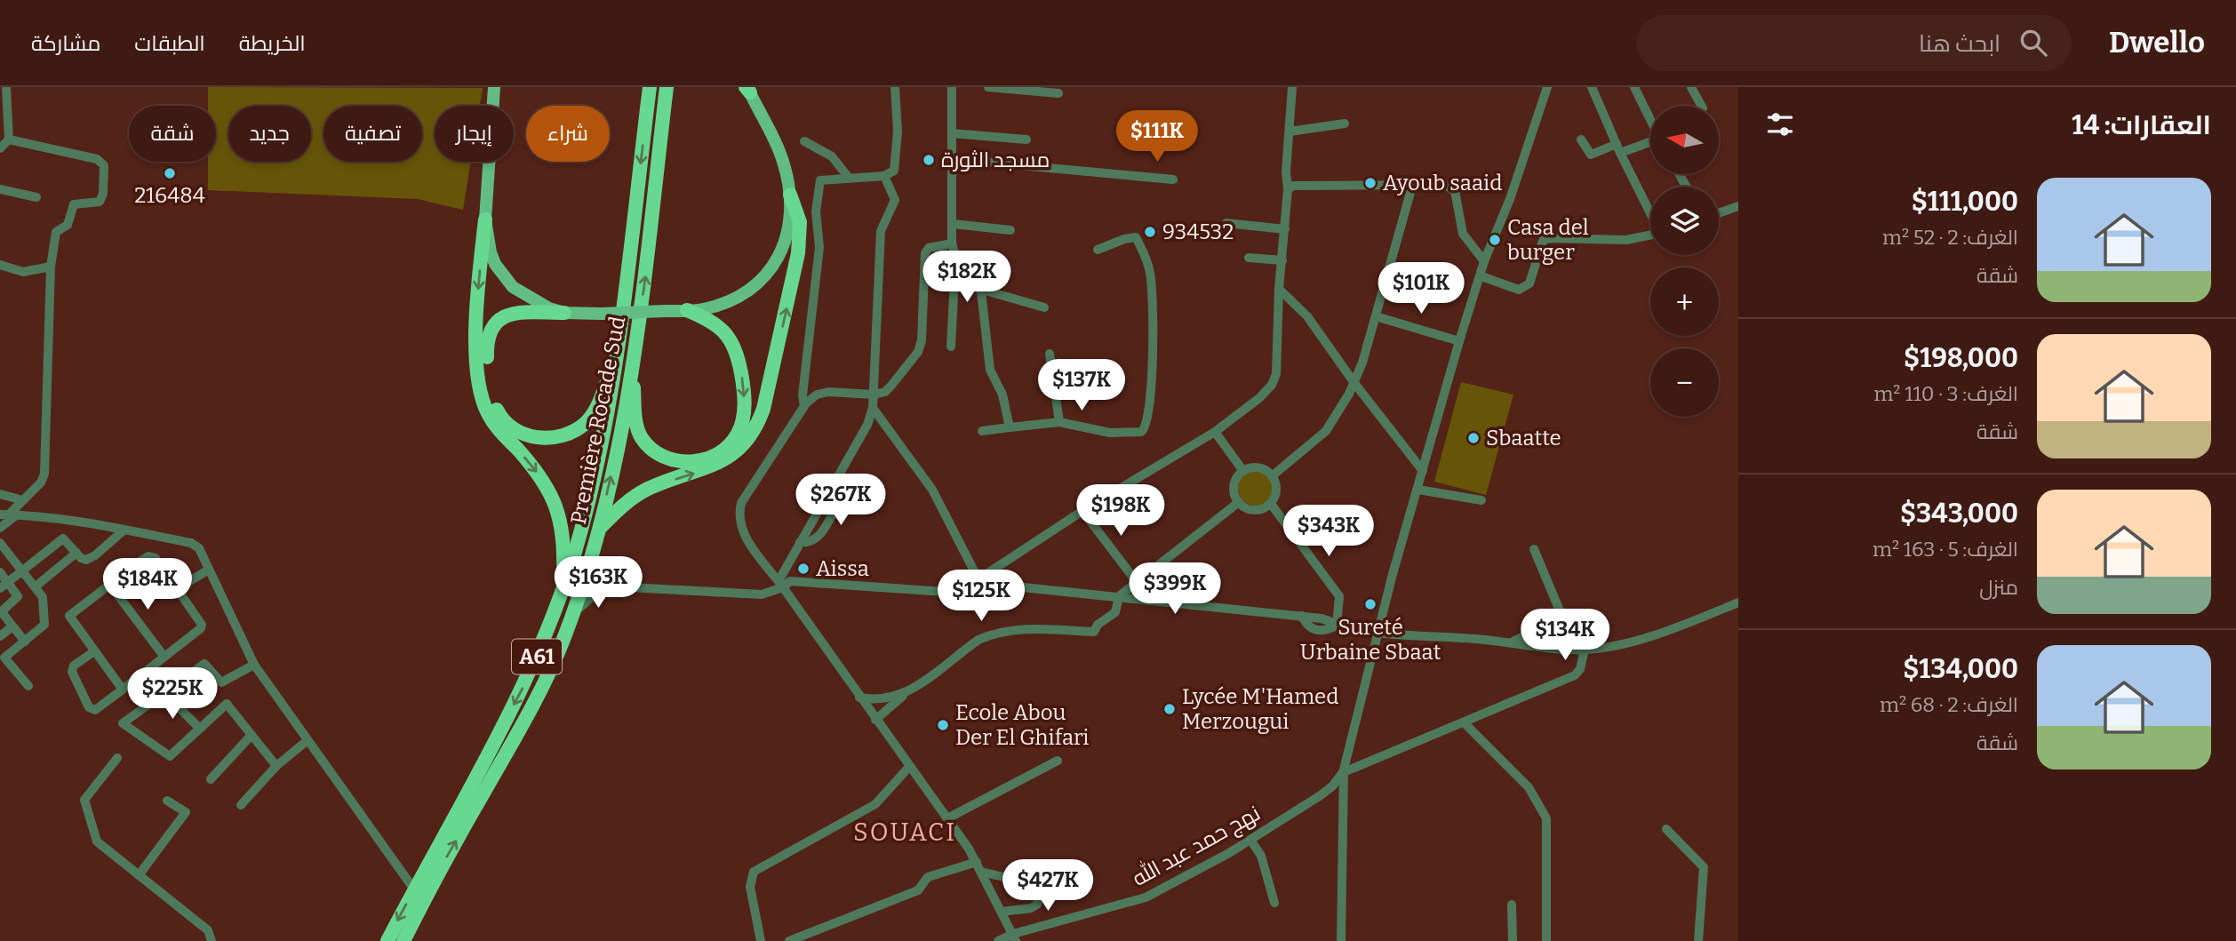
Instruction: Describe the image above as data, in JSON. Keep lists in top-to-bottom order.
{
  "streets": {
    "highway": ["Première Rocade Sud", "A61"],
    "street": ["نهج حمد عبد الله"]
  },
  "districts": ["SOUACI"],
  "places": [
    "مسجد الثورة",
    "216484",
    "Ayoub saaid",
    "934532",
    "Casa del burger",
    "Sbaatte",
    "Aissa",
    "Sureté Urbaine Sbaat",
    "Lycée M'Hamed Merzougui",
    "Ecole Abou Der El Ghifari"
  ],
  "north": "left",
  "page": {
    "header": "Dwello",
    "search": "ابحث هنا",
    "nav": ["الخريطة", "الطبقات", "مشاركة"],
    "heading": "العقارات: 14",
    "map_buttons": ["+", "−"],
    "chip": [
      "شراء",
      "إيجار",
      "تصفية",
      "جديد",
      "شقة"
    ],
    "price": [
      "$111K",
      "$182K",
      "$101K",
      "$137K",
      "$267K",
      "$198K",
      "$343K",
      "$163K",
      "$184K",
      "$399K",
      "$125K",
      "$134K",
      "$225K",
      "$427K"
    ],
    "list": [
      {
        "name": "$111,000",
        "note": "الغرف: 2 · 52 m² · شقة"
      },
      {
        "name": "$198,000",
        "note": "الغرف: 3 · 110 m² · شقة"
      },
      {
        "name": "$343,000",
        "note": "الغرف: 5 · 163 m² · منزل"
      },
      {
        "name": "$134,000",
        "note": "الغرف: 2 · 68 m² · شقة"
      }
    ]
  }
}
